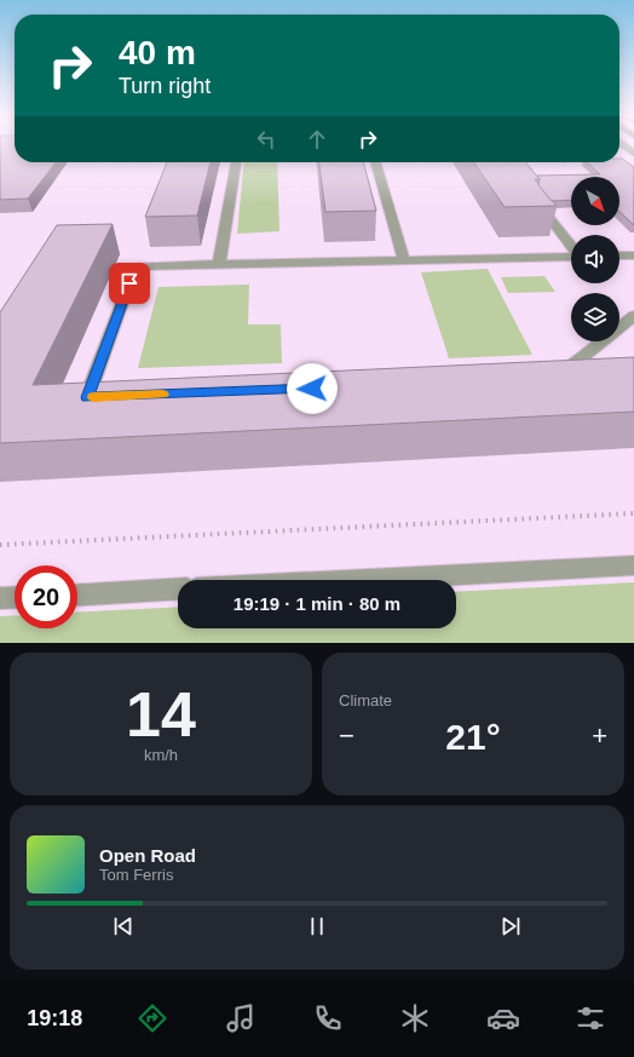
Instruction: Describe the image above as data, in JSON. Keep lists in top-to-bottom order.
{
  "north": "bottom right",
  "page": {
    "turn": ["40 m", "Turn right"],
    "limit": "20",
    "trip": "19:19 · 1 min · 80 m",
    "tile": [
      ["14", "km/h"],
      "Climate"
    ],
    "heat": ["−", "21°", "+"],
    "song": ["Open Road", "Tom Ferris"],
    "tabs": "19:18"
  }
}
